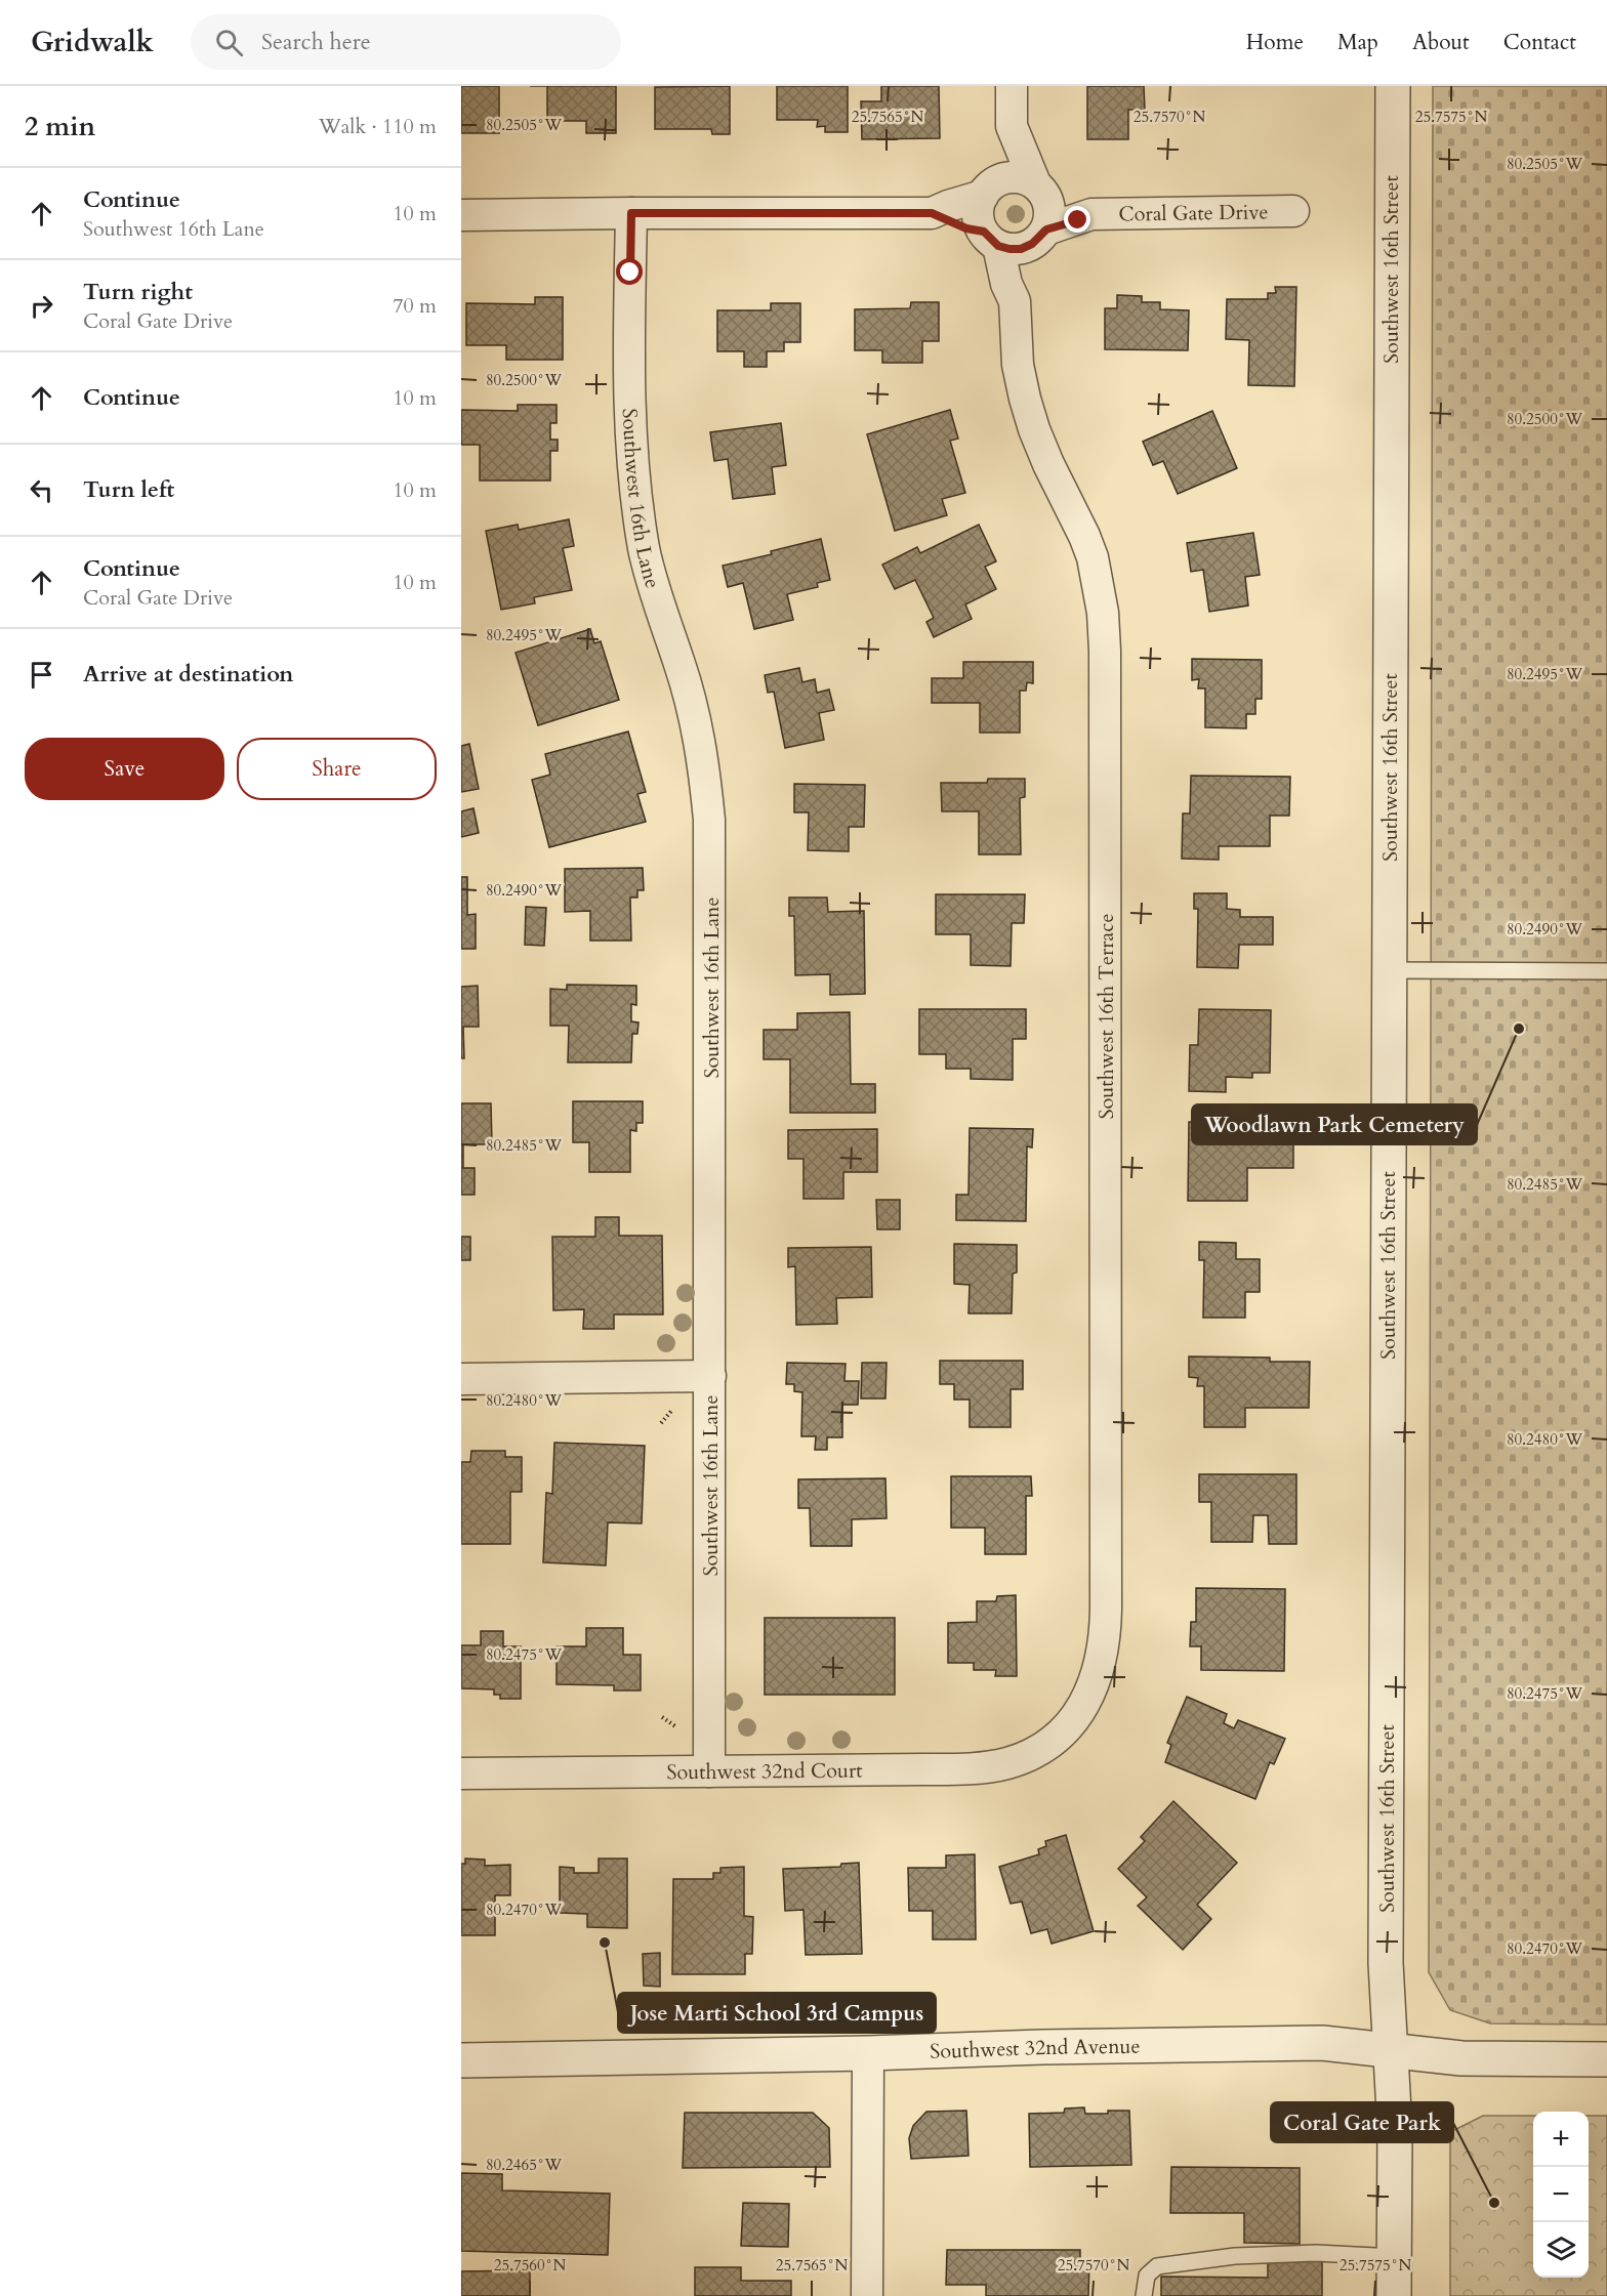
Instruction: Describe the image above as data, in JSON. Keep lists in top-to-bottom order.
{
  "streets": {
    "street": [
      "Coral Gate Drive",
      "Southwest 16th Street",
      "Southwest 16th Lane",
      "Southwest 16th Terrace",
      "Southwest 32nd Court",
      "Southwest 32nd Avenue"
    ]
  },
  "crossings": [
    ["Coral Gate Drive", "Southwest 16th Terrace"],
    ["Southwest 16th Street", "Southwest 32nd Avenue"],
    ["Southwest 16th Lane", "Southwest 32nd Court"],
    ["Southwest 16th Terrace", "Southwest 32nd Court"]
  ],
  "places": ["Woodlawn Park Cemetery", "Jose Marti School 3rd Campus", "Coral Gate Park"],
  "page": {
    "header": "Gridwalk",
    "search": "Search here",
    "nav": [
      "Home",
      "Map",
      "About",
      "Contact"
    ],
    "heading": ["2 min", "Walk · 110 m"],
    "list": [
      ["Continue", "Southwest 16th Lane", "10 m"],
      ["Turn right", "Coral Gate Drive", "70 m"],
      ["Continue", "10 m"],
      ["Turn left", "10 m"],
      ["Continue", "Coral Gate Drive", "10 m"],
      "Arrive at destination"
    ],
    "buttons": ["Save", "Share"],
    "map_buttons": ["+", "−"]
  },
  "coordinates": [
    "25.7565°N",
    "25.7570°N",
    "25.7575°N",
    "80.2505°W",
    "80.2500°W",
    "80.2495°W",
    "80.2490°W",
    "80.2485°W",
    "80.2480°W",
    "80.2475°W",
    "80.2470°W",
    "80.2465°W",
    "25.7560°N"
  ]
}
